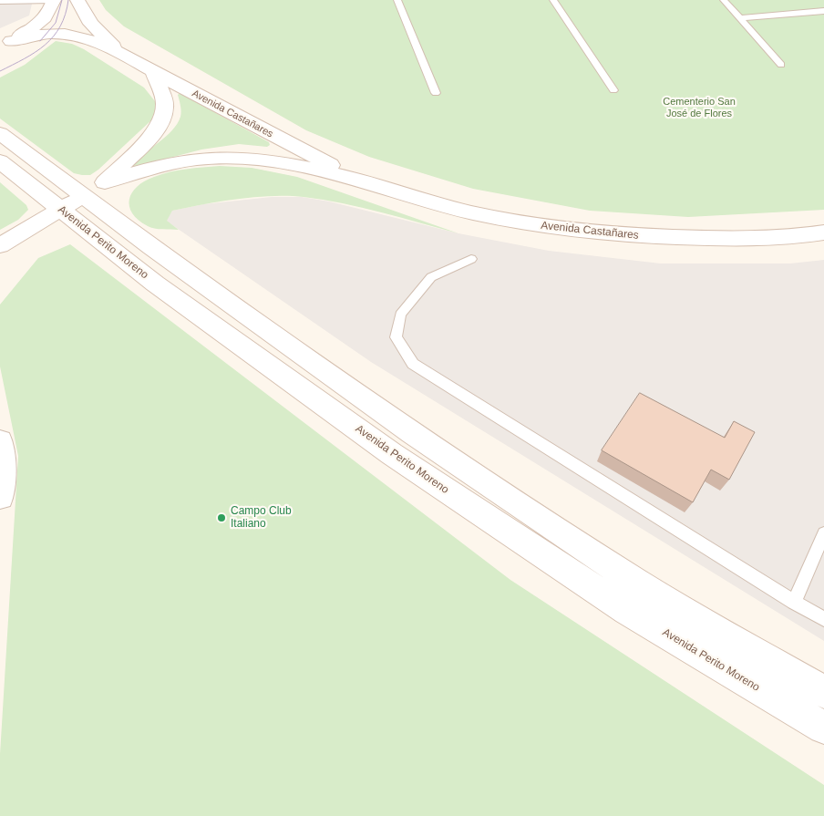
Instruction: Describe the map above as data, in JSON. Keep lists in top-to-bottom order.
{
  "streets": {
    "main road": ["Avenida Castañares", "Avenida Perito Moreno"]
  },
  "parks": ["Cementerio San José de Flores"],
  "places": ["Campo Club Italiano"]
}
